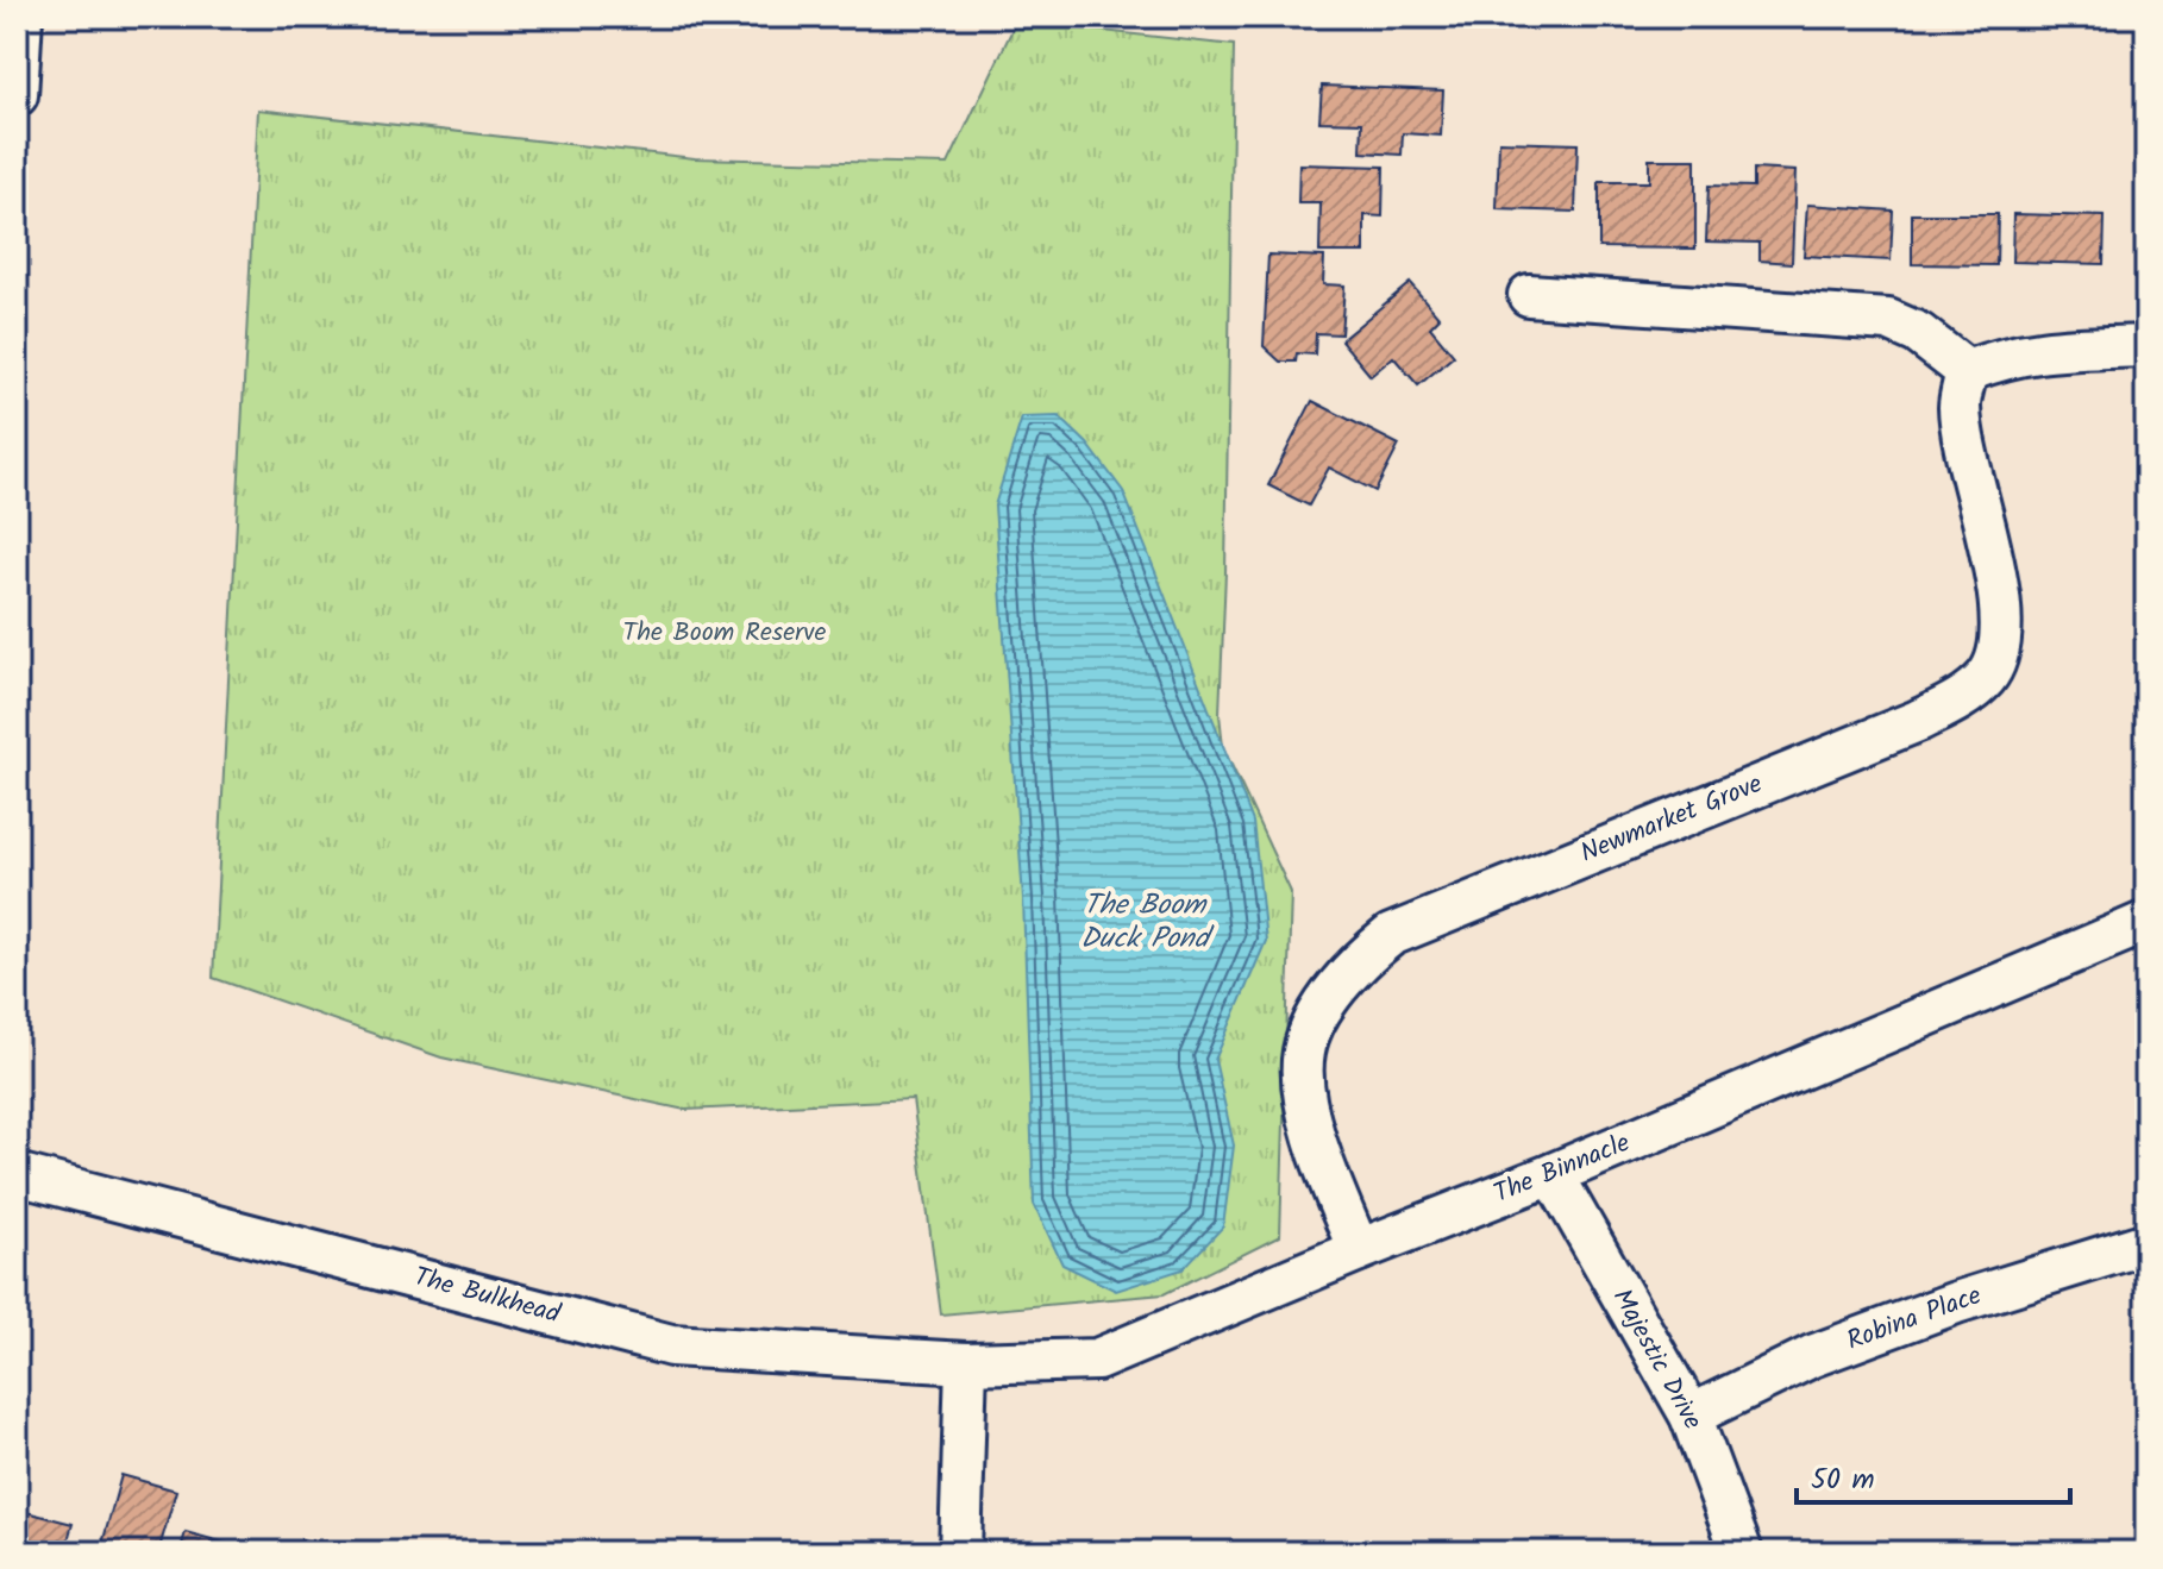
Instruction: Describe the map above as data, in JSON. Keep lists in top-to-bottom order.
{
  "streets": {
    "street": [
      "Newmarket Grove",
      "The Binnacle",
      "The Bulkhead",
      "Robina Place",
      "Majestic Drive"
    ]
  },
  "crossings": [
    ["Newmarket Grove", "The Binnacle"],
    ["The Binnacle", "The Bulkhead"],
    ["The Binnacle", "Majestic Drive"],
    ["Robina Place", "Majestic Drive"]
  ],
  "water": ["The Boom Duck Pond"],
  "parks": ["The Boom Reserve"],
  "scale_bar": "50 m"
}
